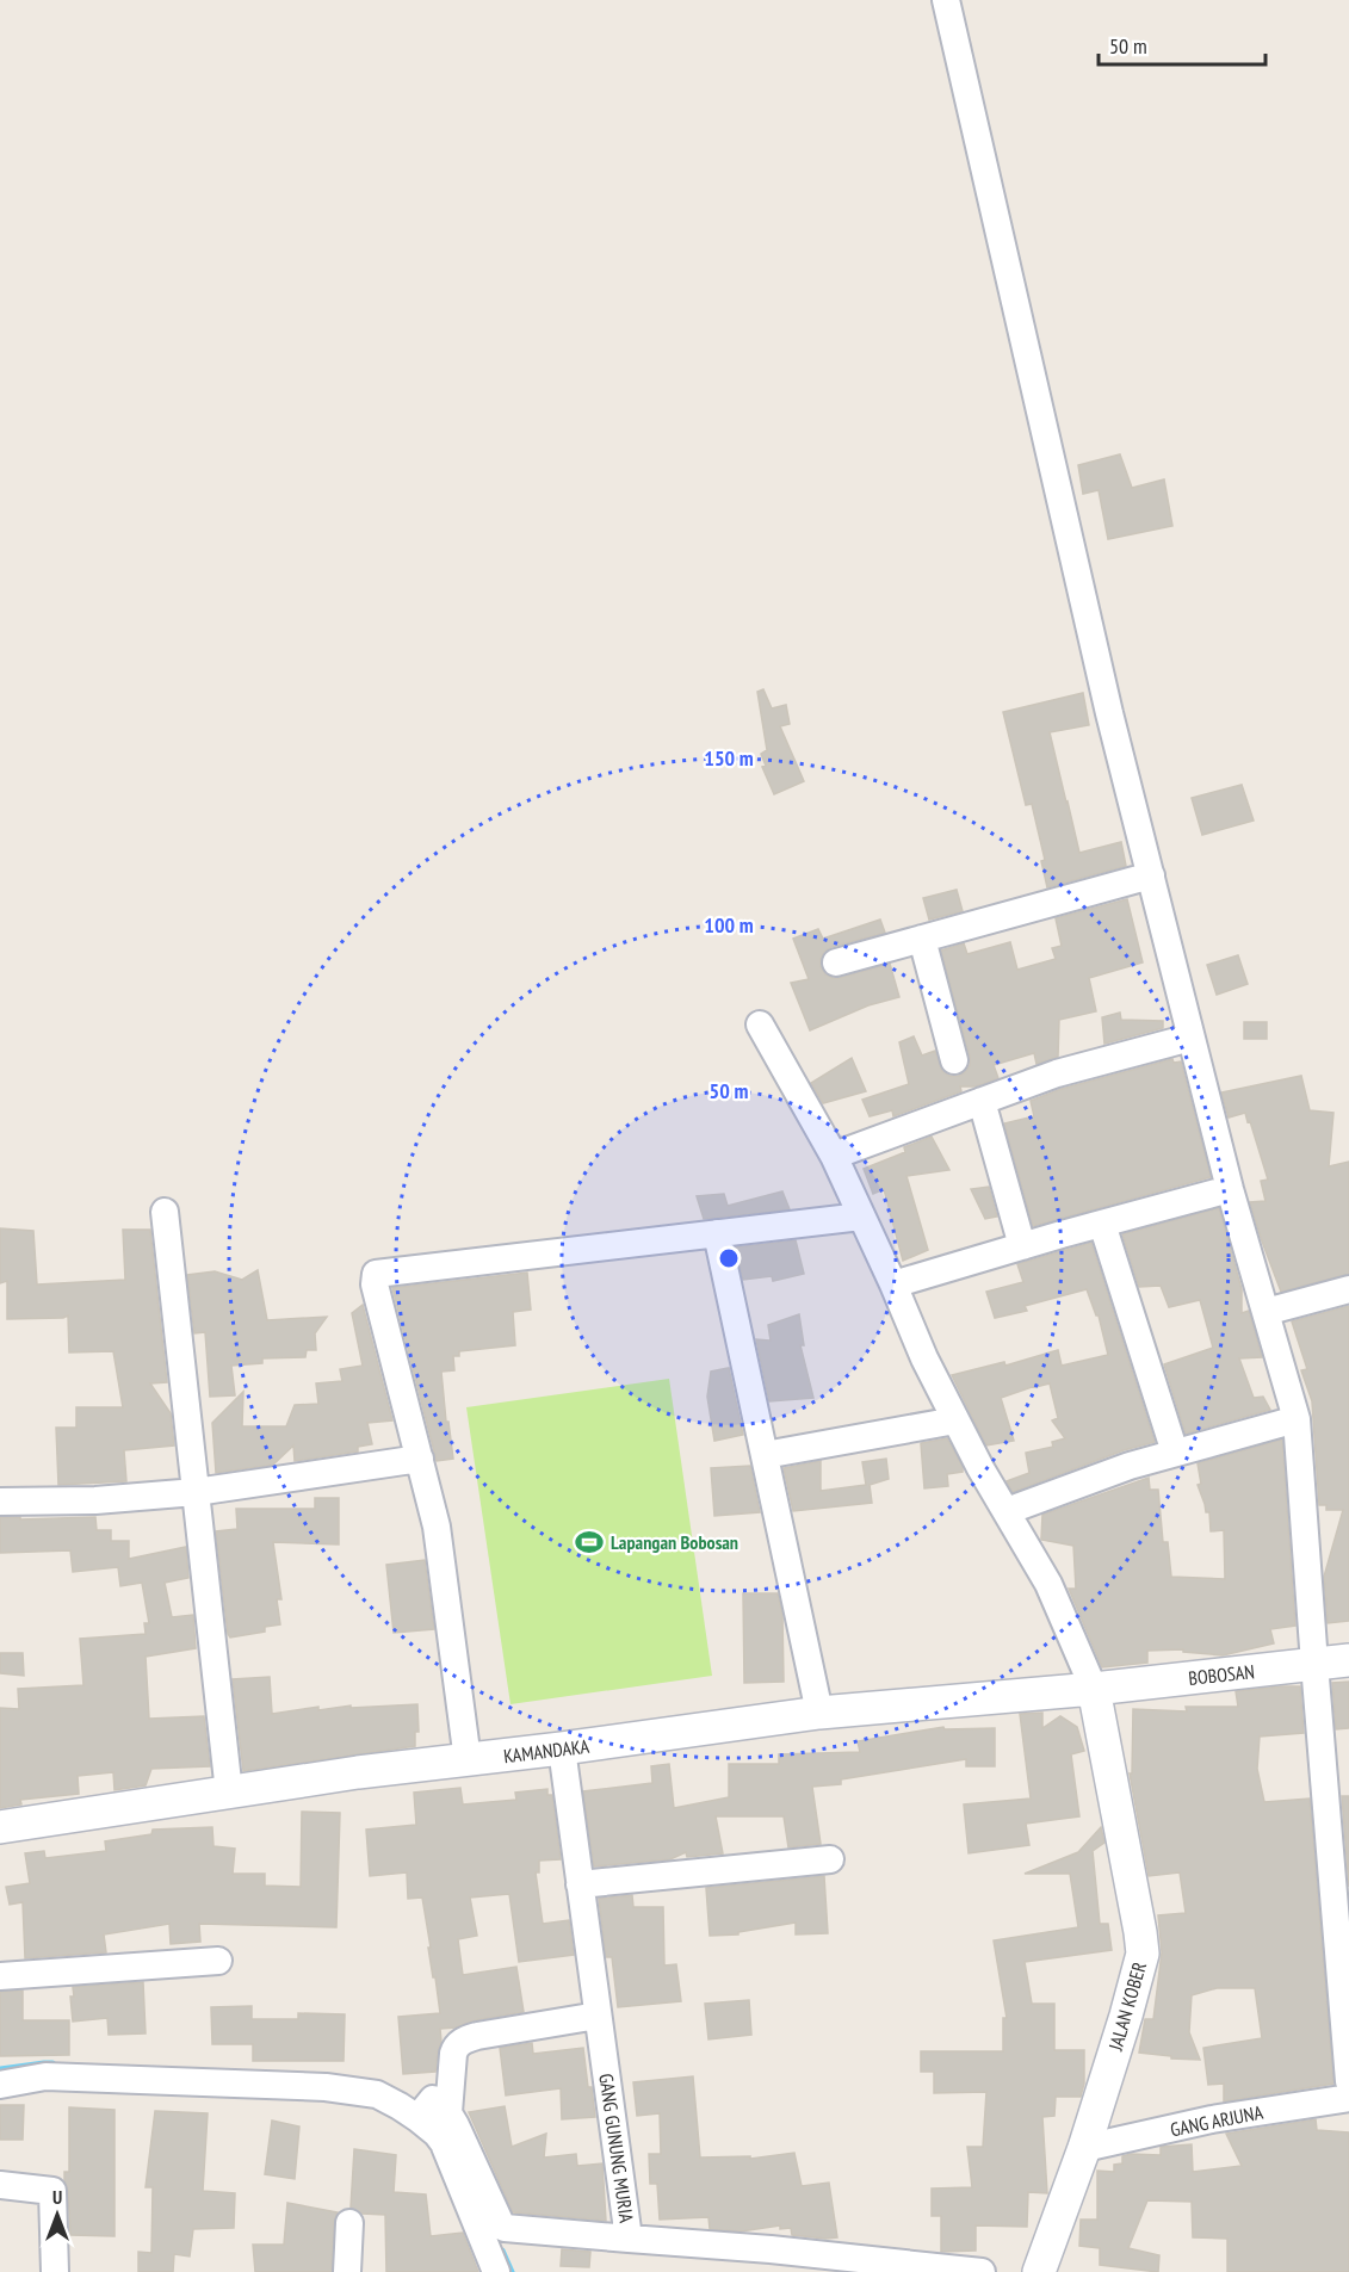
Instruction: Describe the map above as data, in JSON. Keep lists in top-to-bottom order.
{
  "streets": {
    "street": [
      "BOBOSAN",
      "KAMANDAKA",
      "JALAN KOBER",
      "GANG ARJUNA",
      "GANG GUNUNG MURIA"
    ]
  },
  "crossings": [
    ["BOBOSAN", "KAMANDAKA"],
    ["BOBOSAN", "JALAN KOBER"],
    ["KAMANDAKA", "JALAN KOBER"],
    ["KAMANDAKA", "GANG GUNUNG MURIA"],
    ["JALAN KOBER", "GANG ARJUNA"]
  ],
  "places": {
    "sports": ["Lapangan Bobosan"]
  },
  "scale_bar": "50 m",
  "north": "top",
  "rings": ["150 m", "100 m", "50 m"]
}
